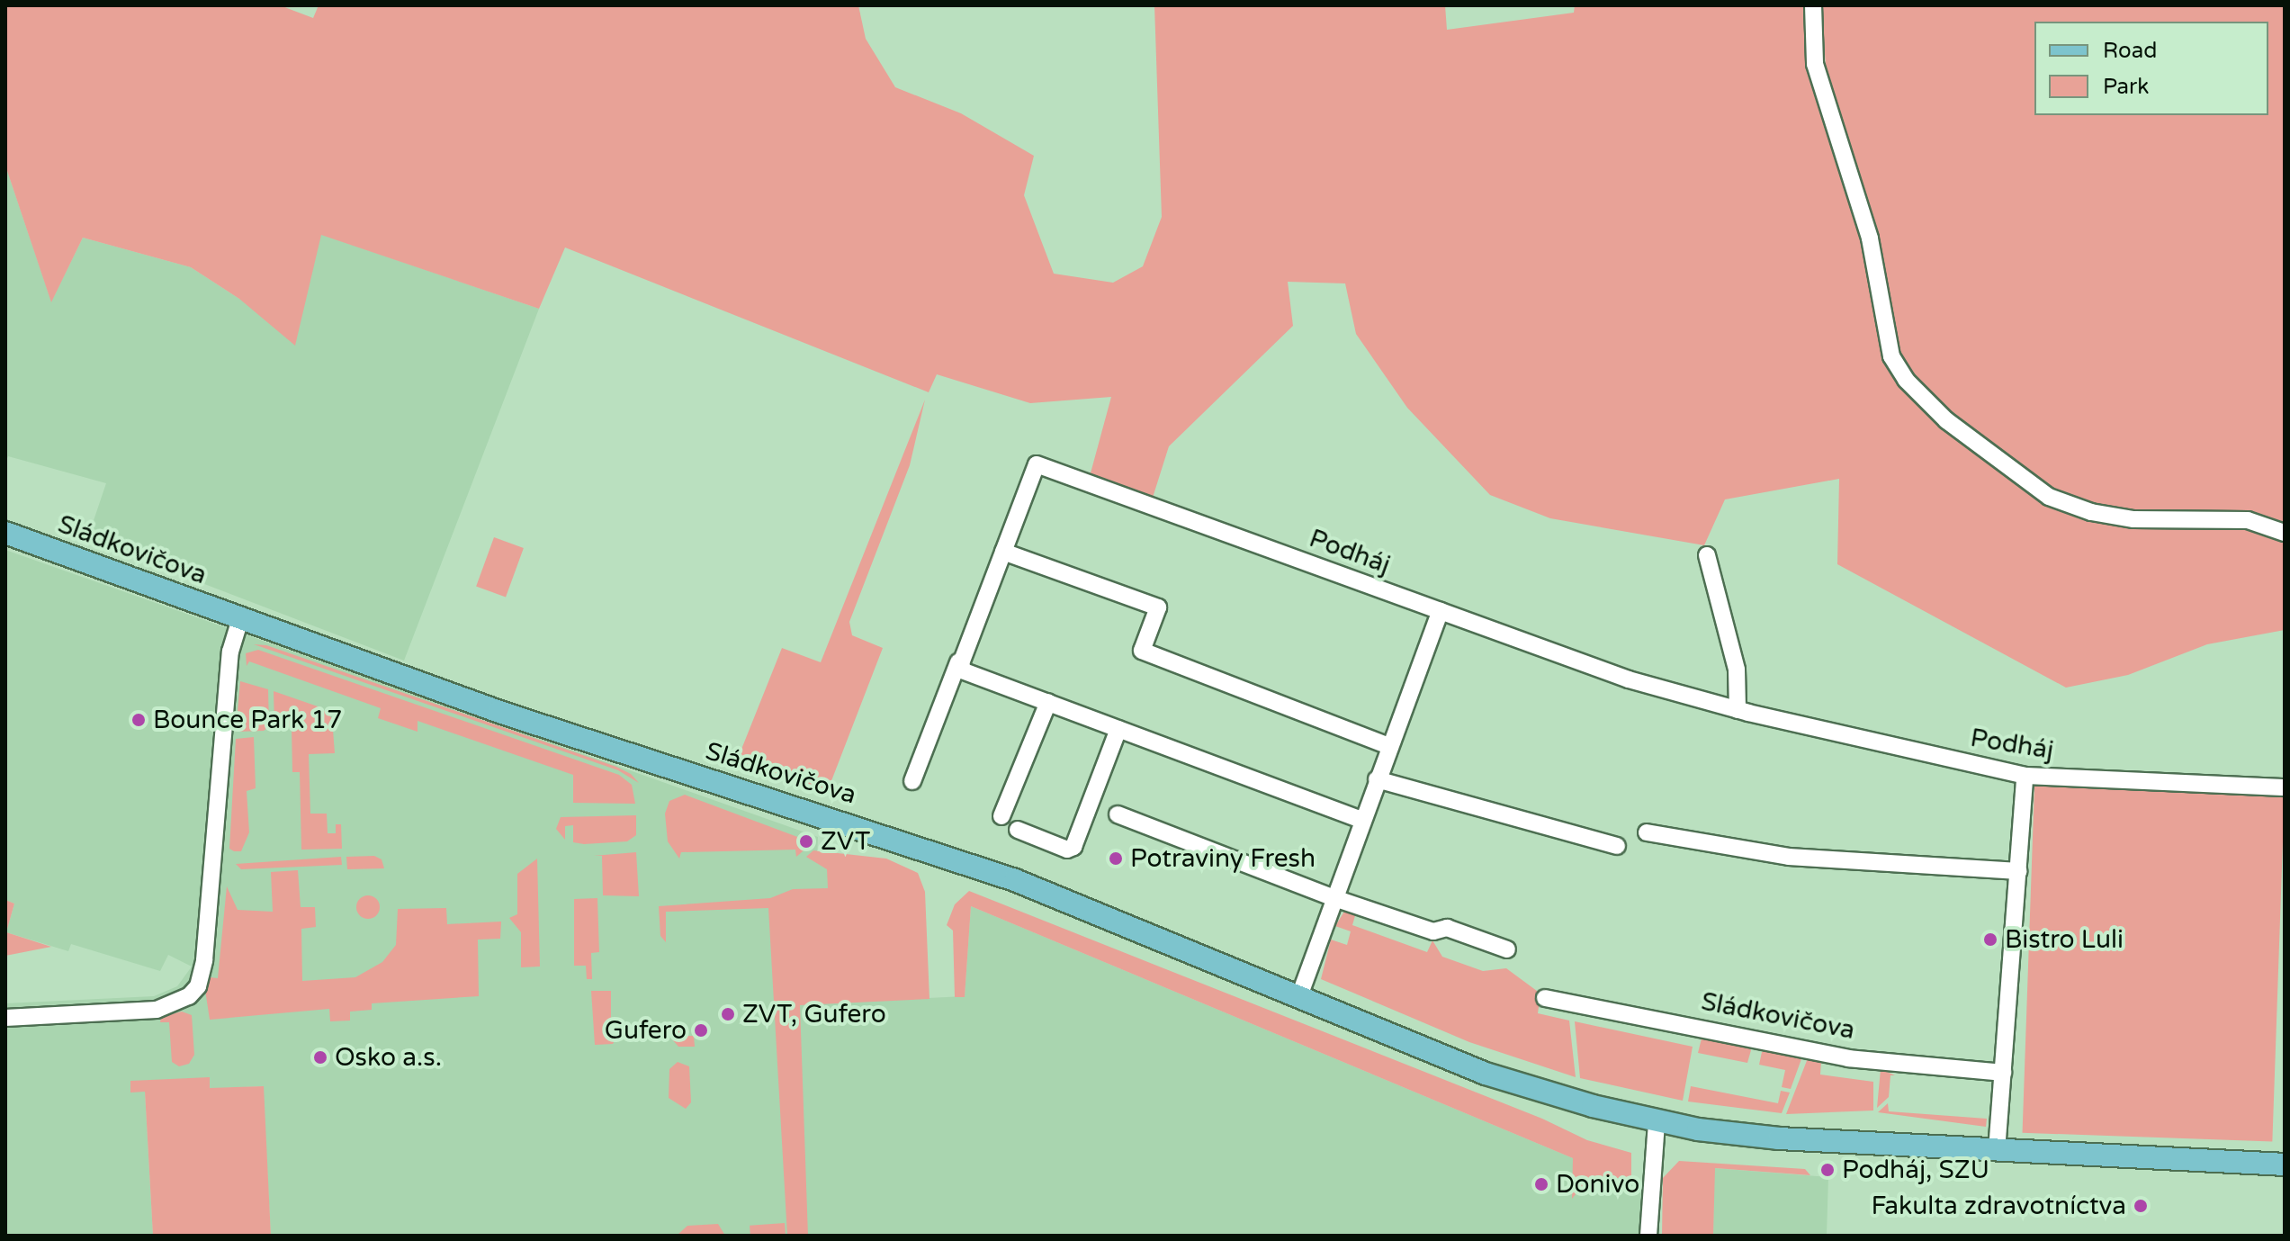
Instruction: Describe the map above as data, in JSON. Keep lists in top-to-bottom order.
{
  "streets": {
    "main road": ["Sládkovičova"],
    "street": ["Podháj"]
  },
  "places": [
    "Bounce Park 17",
    "ZVT",
    "Potraviny Fresh",
    "Bistro Luli",
    "ZVT, Gufero",
    "Gufero",
    "Osko a.s.",
    "Podháj, SZU",
    "Donivo",
    "Fakulta zdravotníctva"
  ],
  "legend": ["Road", "Park"]
}
